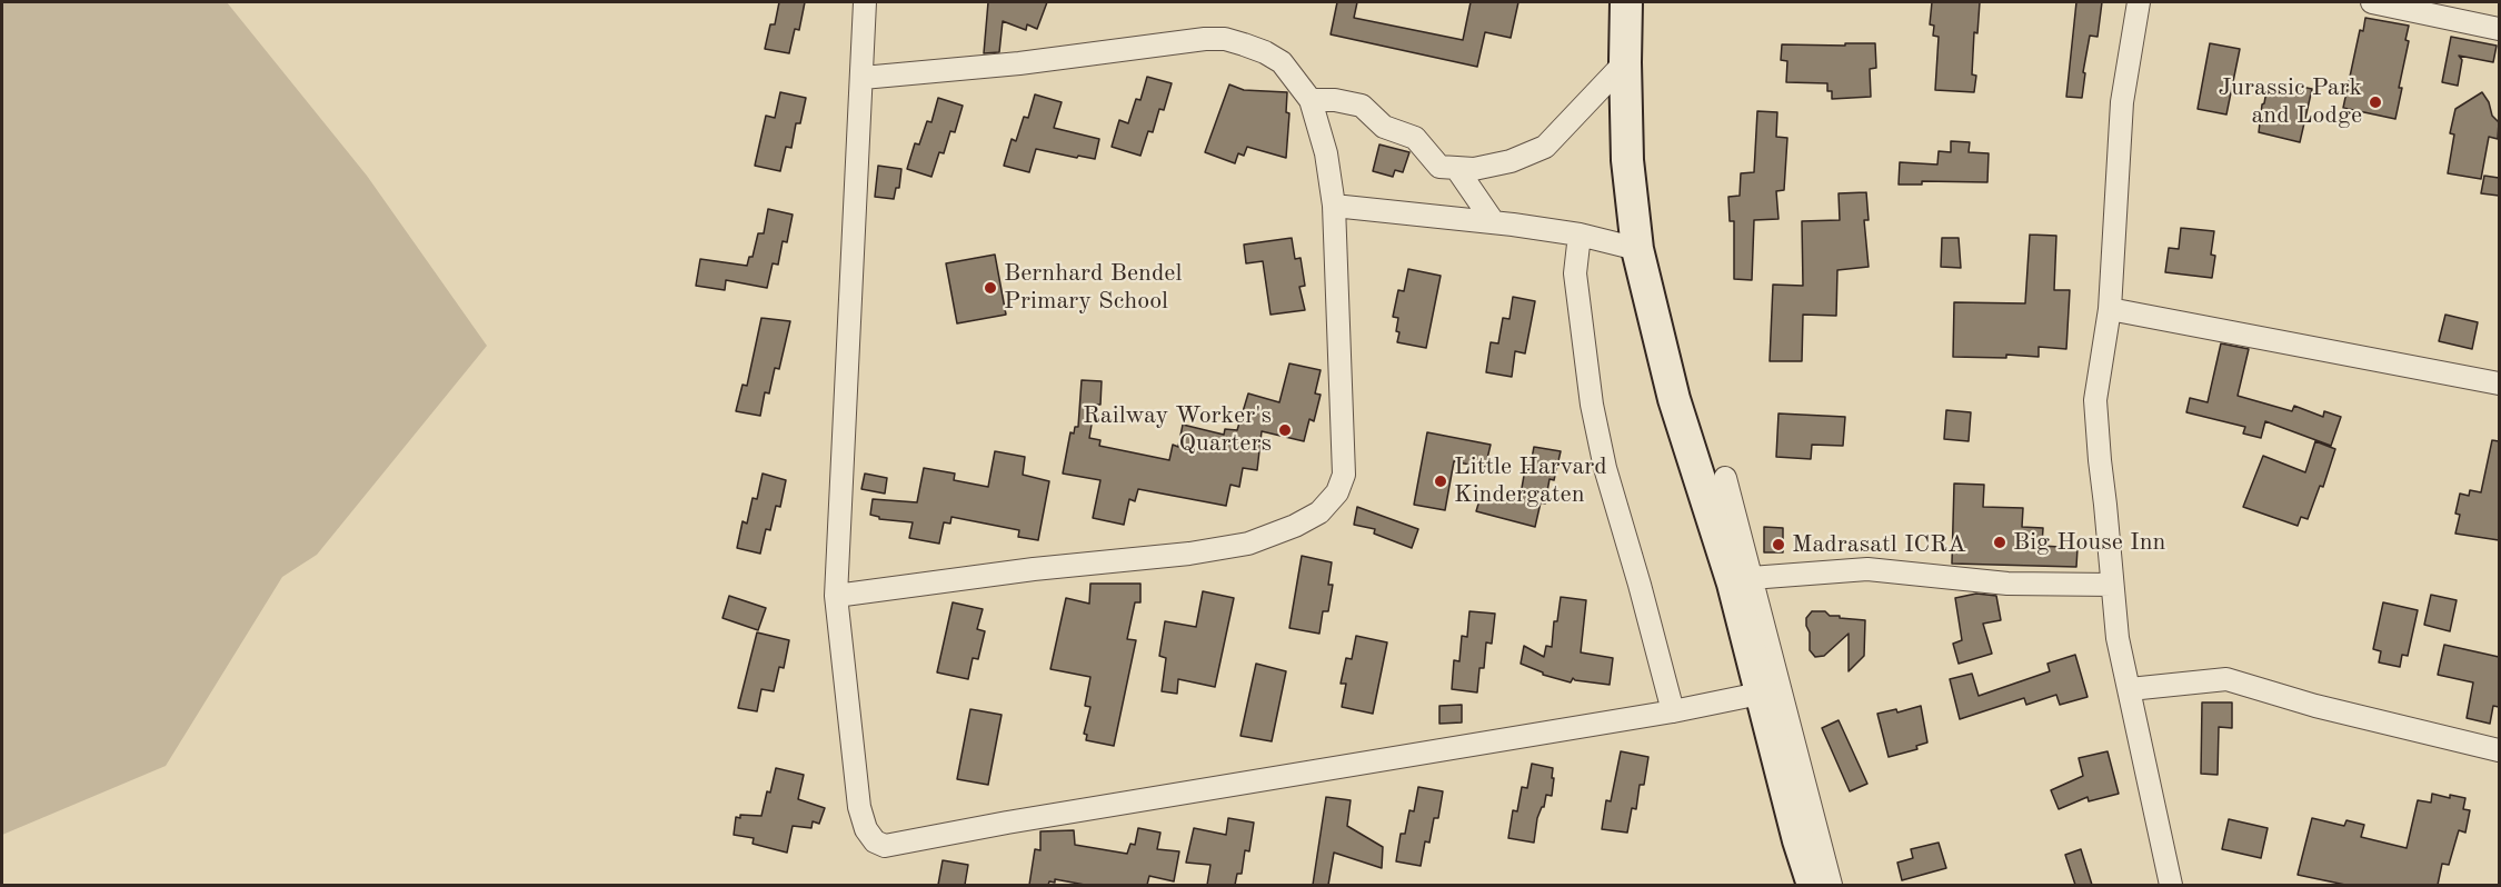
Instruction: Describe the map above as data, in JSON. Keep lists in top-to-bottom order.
{
  "places": [
    "Jurassic Park and Lodge",
    "Bernhard Bendel Primary School",
    "Railway Worker's Quarters",
    "Little Harvard Kindergaten",
    "Big House Inn",
    "Madrasatl ICRA"
  ]
}
